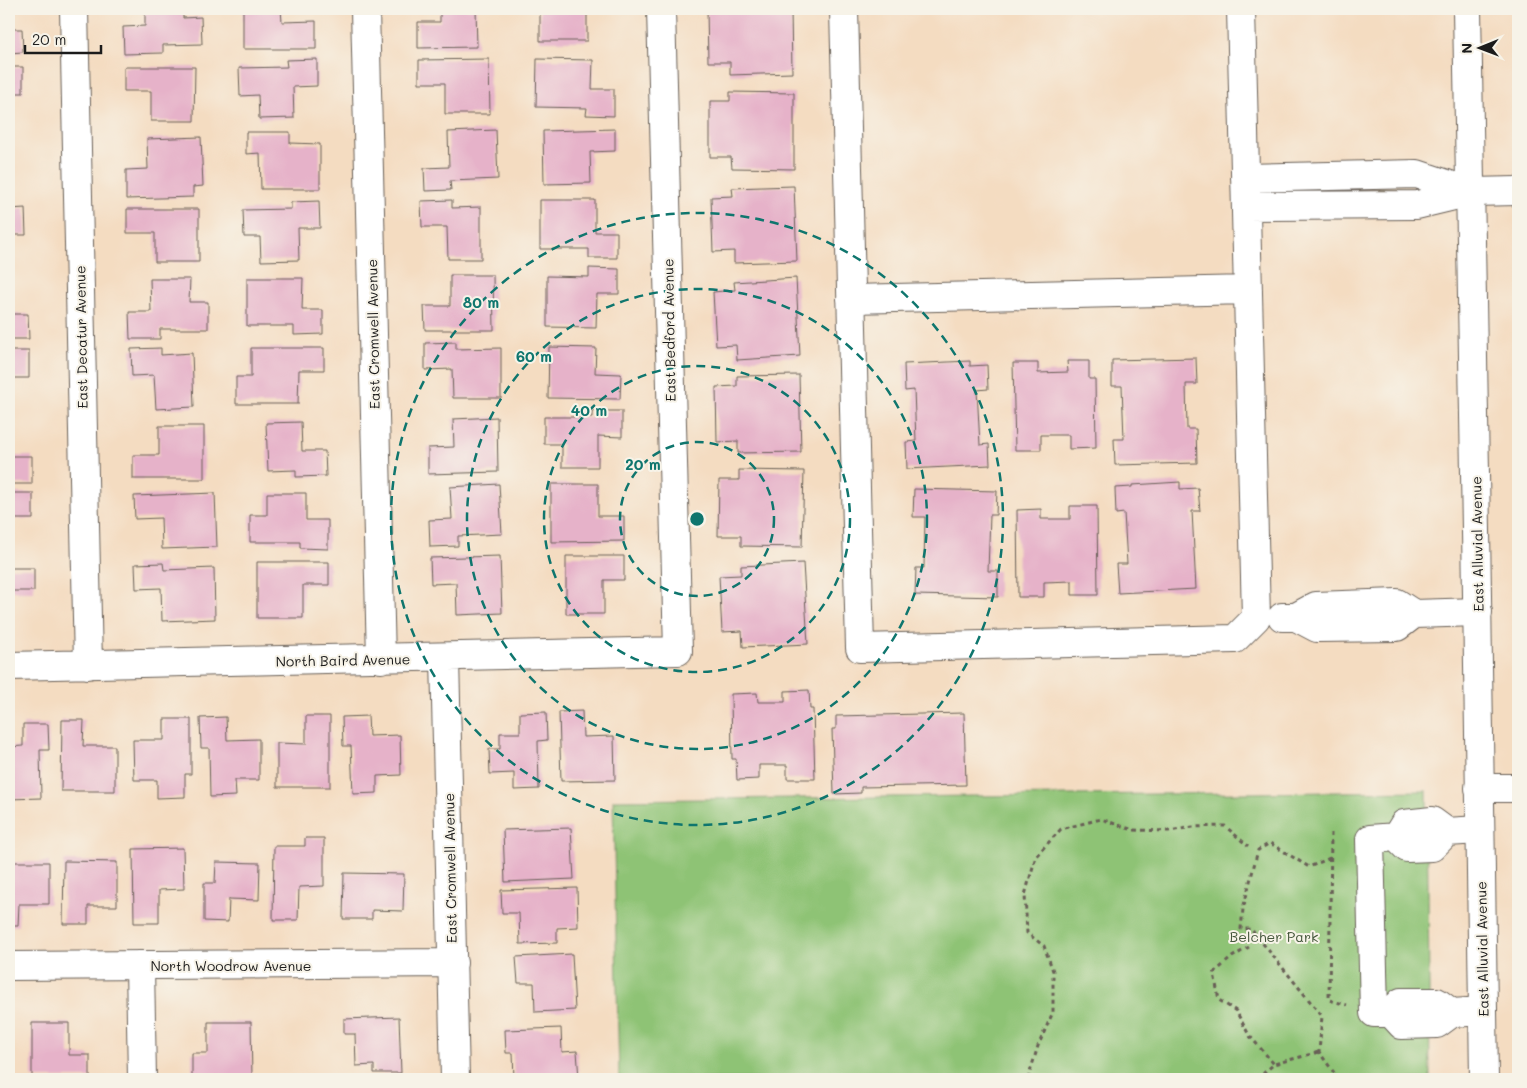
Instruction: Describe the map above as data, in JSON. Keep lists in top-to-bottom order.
{
  "streets": {
    "street": [
      "East Bedford Avenue",
      "East Cromwell Avenue",
      "East Decatur Avenue",
      "East Alluvial Avenue",
      "North Baird Avenue",
      "North Woodrow Avenue"
    ]
  },
  "crossings": [
    ["East Bedford Avenue", "North Baird Avenue"],
    ["East Cromwell Avenue", "North Baird Avenue"],
    ["East Cromwell Avenue", "North Woodrow Avenue"],
    ["East Decatur Avenue", "North Baird Avenue"]
  ],
  "parks": ["Belcher Park"],
  "scale_bar": "20 m",
  "north": "left",
  "rings": [
    "80 m",
    "60 m",
    "40 m",
    "20 m"
  ]
}
